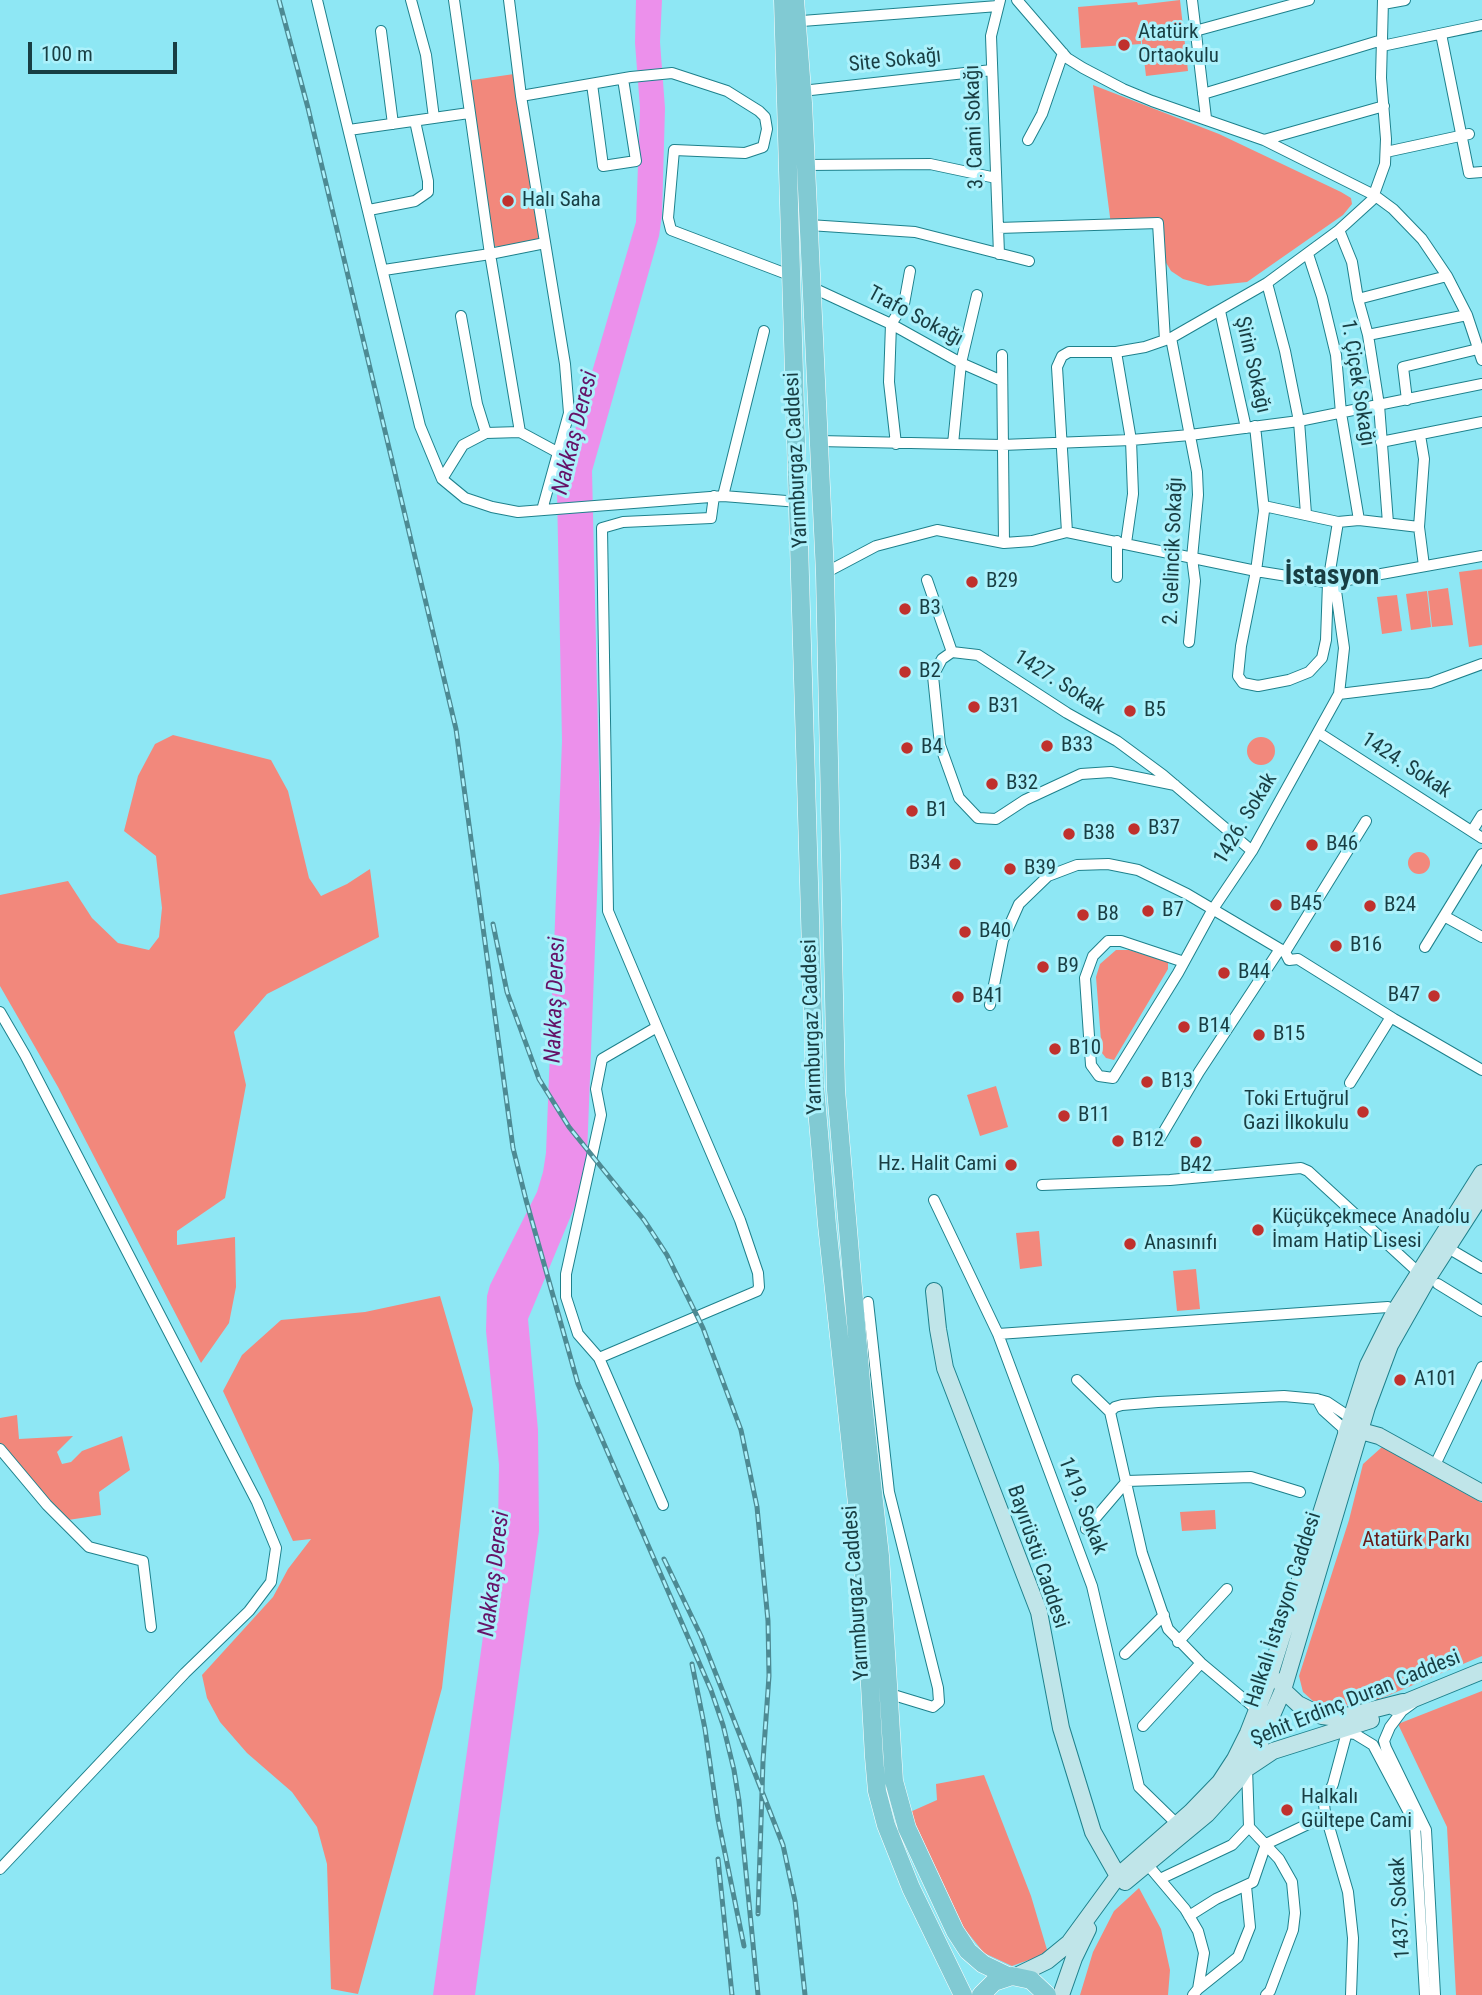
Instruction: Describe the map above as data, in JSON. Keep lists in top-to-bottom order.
{
  "streets": {
    "main road": [
      "Yarımburgaz Caddesi",
      "Bayırüstü Caddesi",
      "Halkalı İstasyon Caddesi",
      "Şehit Erdinç Duran Caddesi"
    ],
    "street": [
      "Site Sokağı",
      "3. Cami Sokağı",
      "Trafo Sokağı",
      "Şirin Sokağı",
      "1. Çiçek Sokağı",
      "2. Gelincik Sokağı",
      "1427. Sokak",
      "1424. Sokak",
      "1426. Sokak",
      "1419. Sokak",
      "1437. Sokak"
    ]
  },
  "crossings": [
    ["Site Sokağı", "3. Cami Sokağı"],
    ["Site Sokağı", "Yarımburgaz Caddesi"],
    ["3. Cami Sokağı", "2. Gelincik Sokağı"],
    ["Trafo Sokağı", "Yarımburgaz Caddesi"],
    ["Şirin Sokağı", "1426. Sokak"],
    ["Yarımburgaz Caddesi", "Halkalı İstasyon Caddesi"],
    ["1427. Sokak", "1426. Sokak"],
    ["1424. Sokak", "1426. Sokak"],
    ["1419. Sokak", "Halkalı İstasyon Caddesi"],
    ["Bayırüstü Caddesi", "Halkalı İstasyon Caddesi"],
    ["Halkalı İstasyon Caddesi", "Şehit Erdinç Duran Caddesi"],
    ["Şehit Erdinç Duran Caddesi", "1437. Sokak"]
  ],
  "districts": ["İstasyon"],
  "water": ["Nakkaş Deresi"],
  "parks": ["Atatürk Parkı"],
  "places": [
    "Atatürk Ortaokulu",
    "Halı Saha",
    "B29",
    "B3",
    "B2",
    "B31",
    "B5",
    "B33",
    "B4",
    "B32",
    "B1",
    "B37",
    "B38",
    "B46",
    "B34",
    "B39",
    "B45",
    "B24",
    "B7",
    "B8",
    "B40",
    "B16",
    "B9",
    "B44",
    "B47",
    "B41",
    "B14",
    "B15",
    "B10",
    "B13",
    "Toki Ertuğrul Gazi İlkokulu",
    "B11",
    "B12",
    "B42",
    "Hz. Halit Cami",
    "Küçükçekmece Anadolu İmam Hatip Lisesi",
    "Anasınıfı",
    "A101",
    "Halkalı Gültepe Cami"
  ],
  "scale_bar": "100 m"
}
